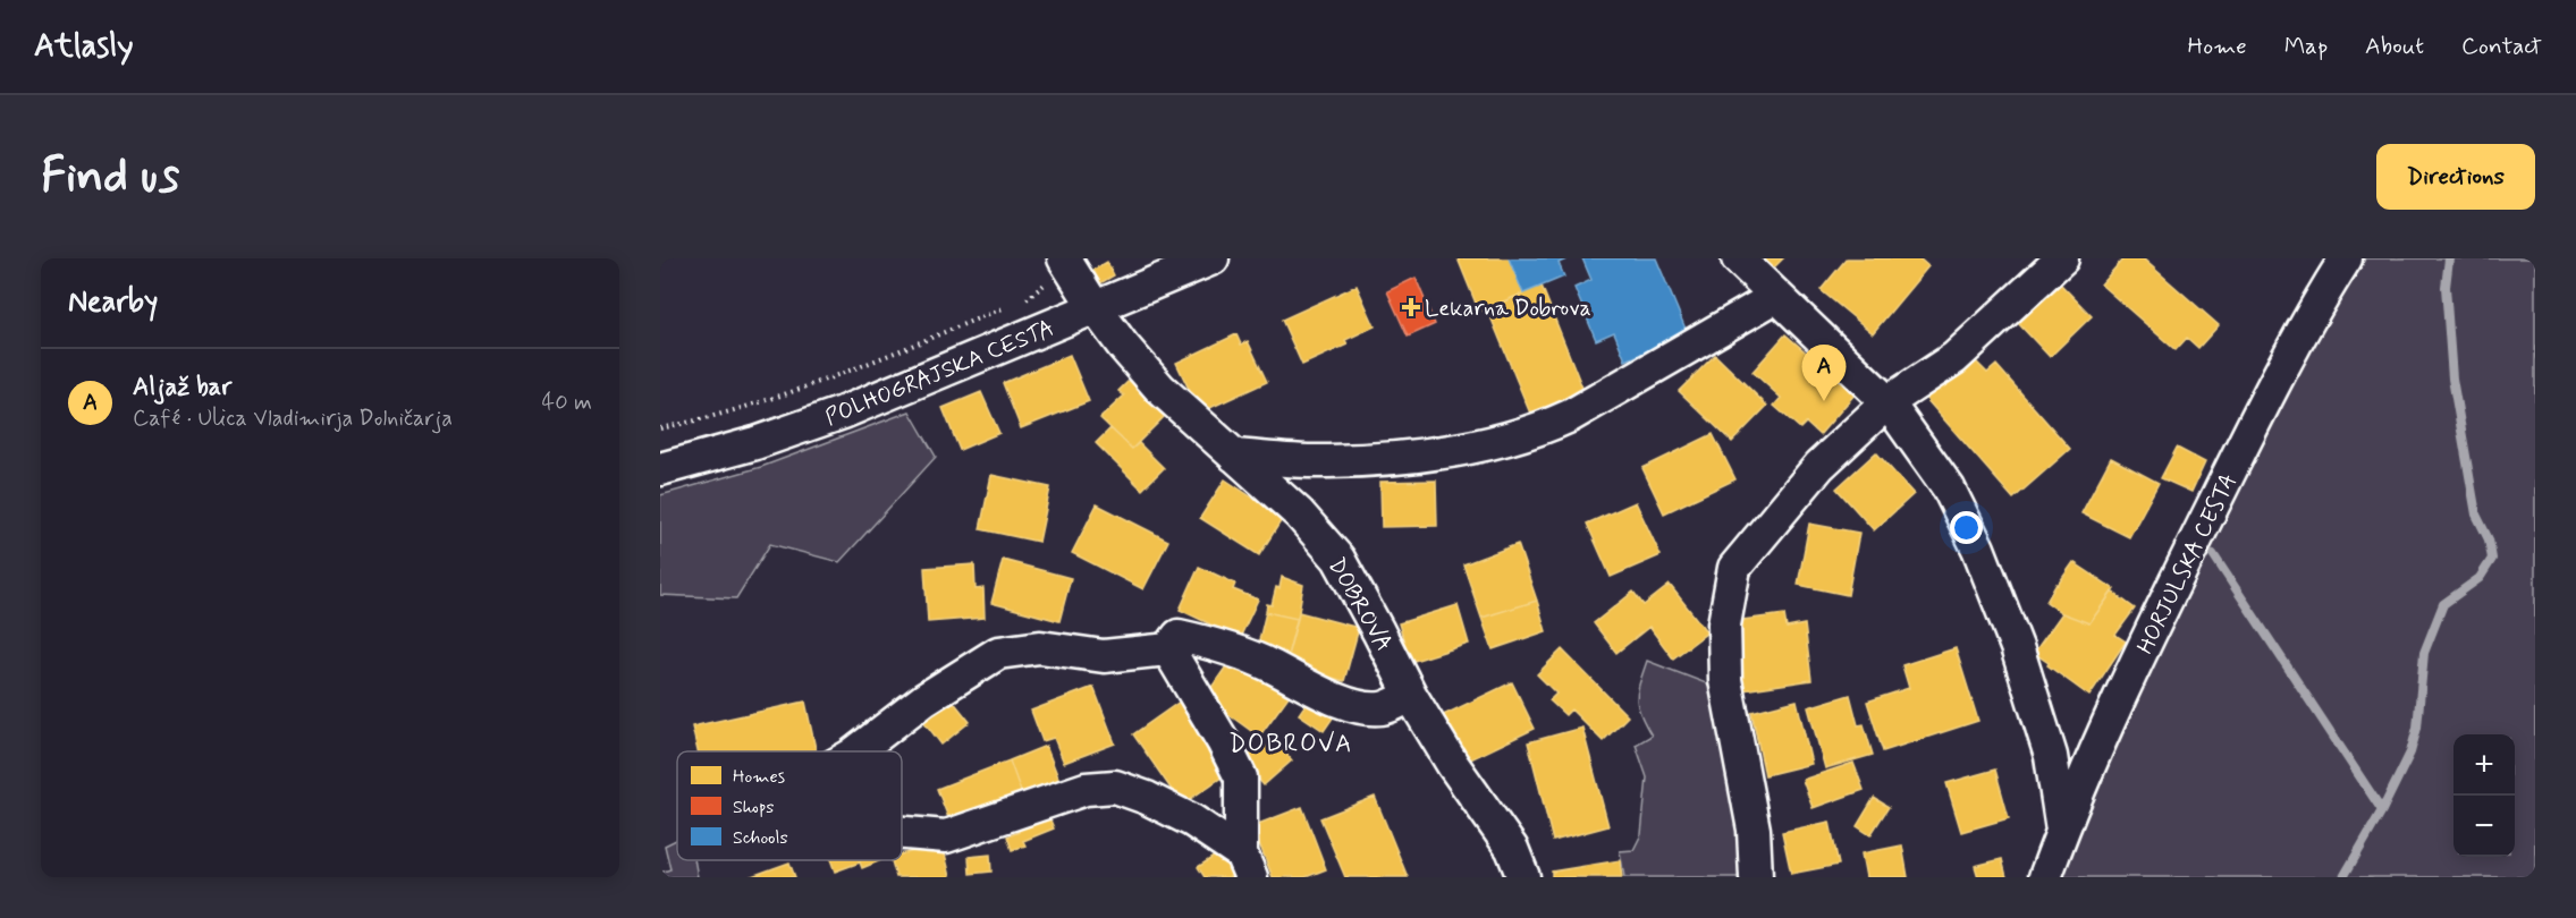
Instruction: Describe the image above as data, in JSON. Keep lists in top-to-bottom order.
{
  "streets": {
    "street": ["POLHOGRAJSKA CESTA", "HORJULSKA CESTA", "DOBROVA"]
  },
  "crossings": [
    ["POLHOGRAJSKA CESTA", "DOBROVA"]
  ],
  "districts": ["DOBROVA"],
  "places": {
    "health": ["Lekarna Dobrova"]
  },
  "legend": ["Homes", "Shops", "Schools"],
  "page": {
    "header": "Atlasly",
    "nav": [
      "Home",
      "Map",
      "About",
      "Contact"
    ],
    "buttons": "Directions",
    "title": "Find us",
    "heading": "Nearby",
    "pins": "A",
    "list": [
      {
        "mark": "A",
        "name": "Aljaž bar",
        "note": "Café · Ulica Vladimirja Dolničarja",
        "value": "40 m"
      }
    ],
    "map_buttons": ["+", "−"]
  }
}
